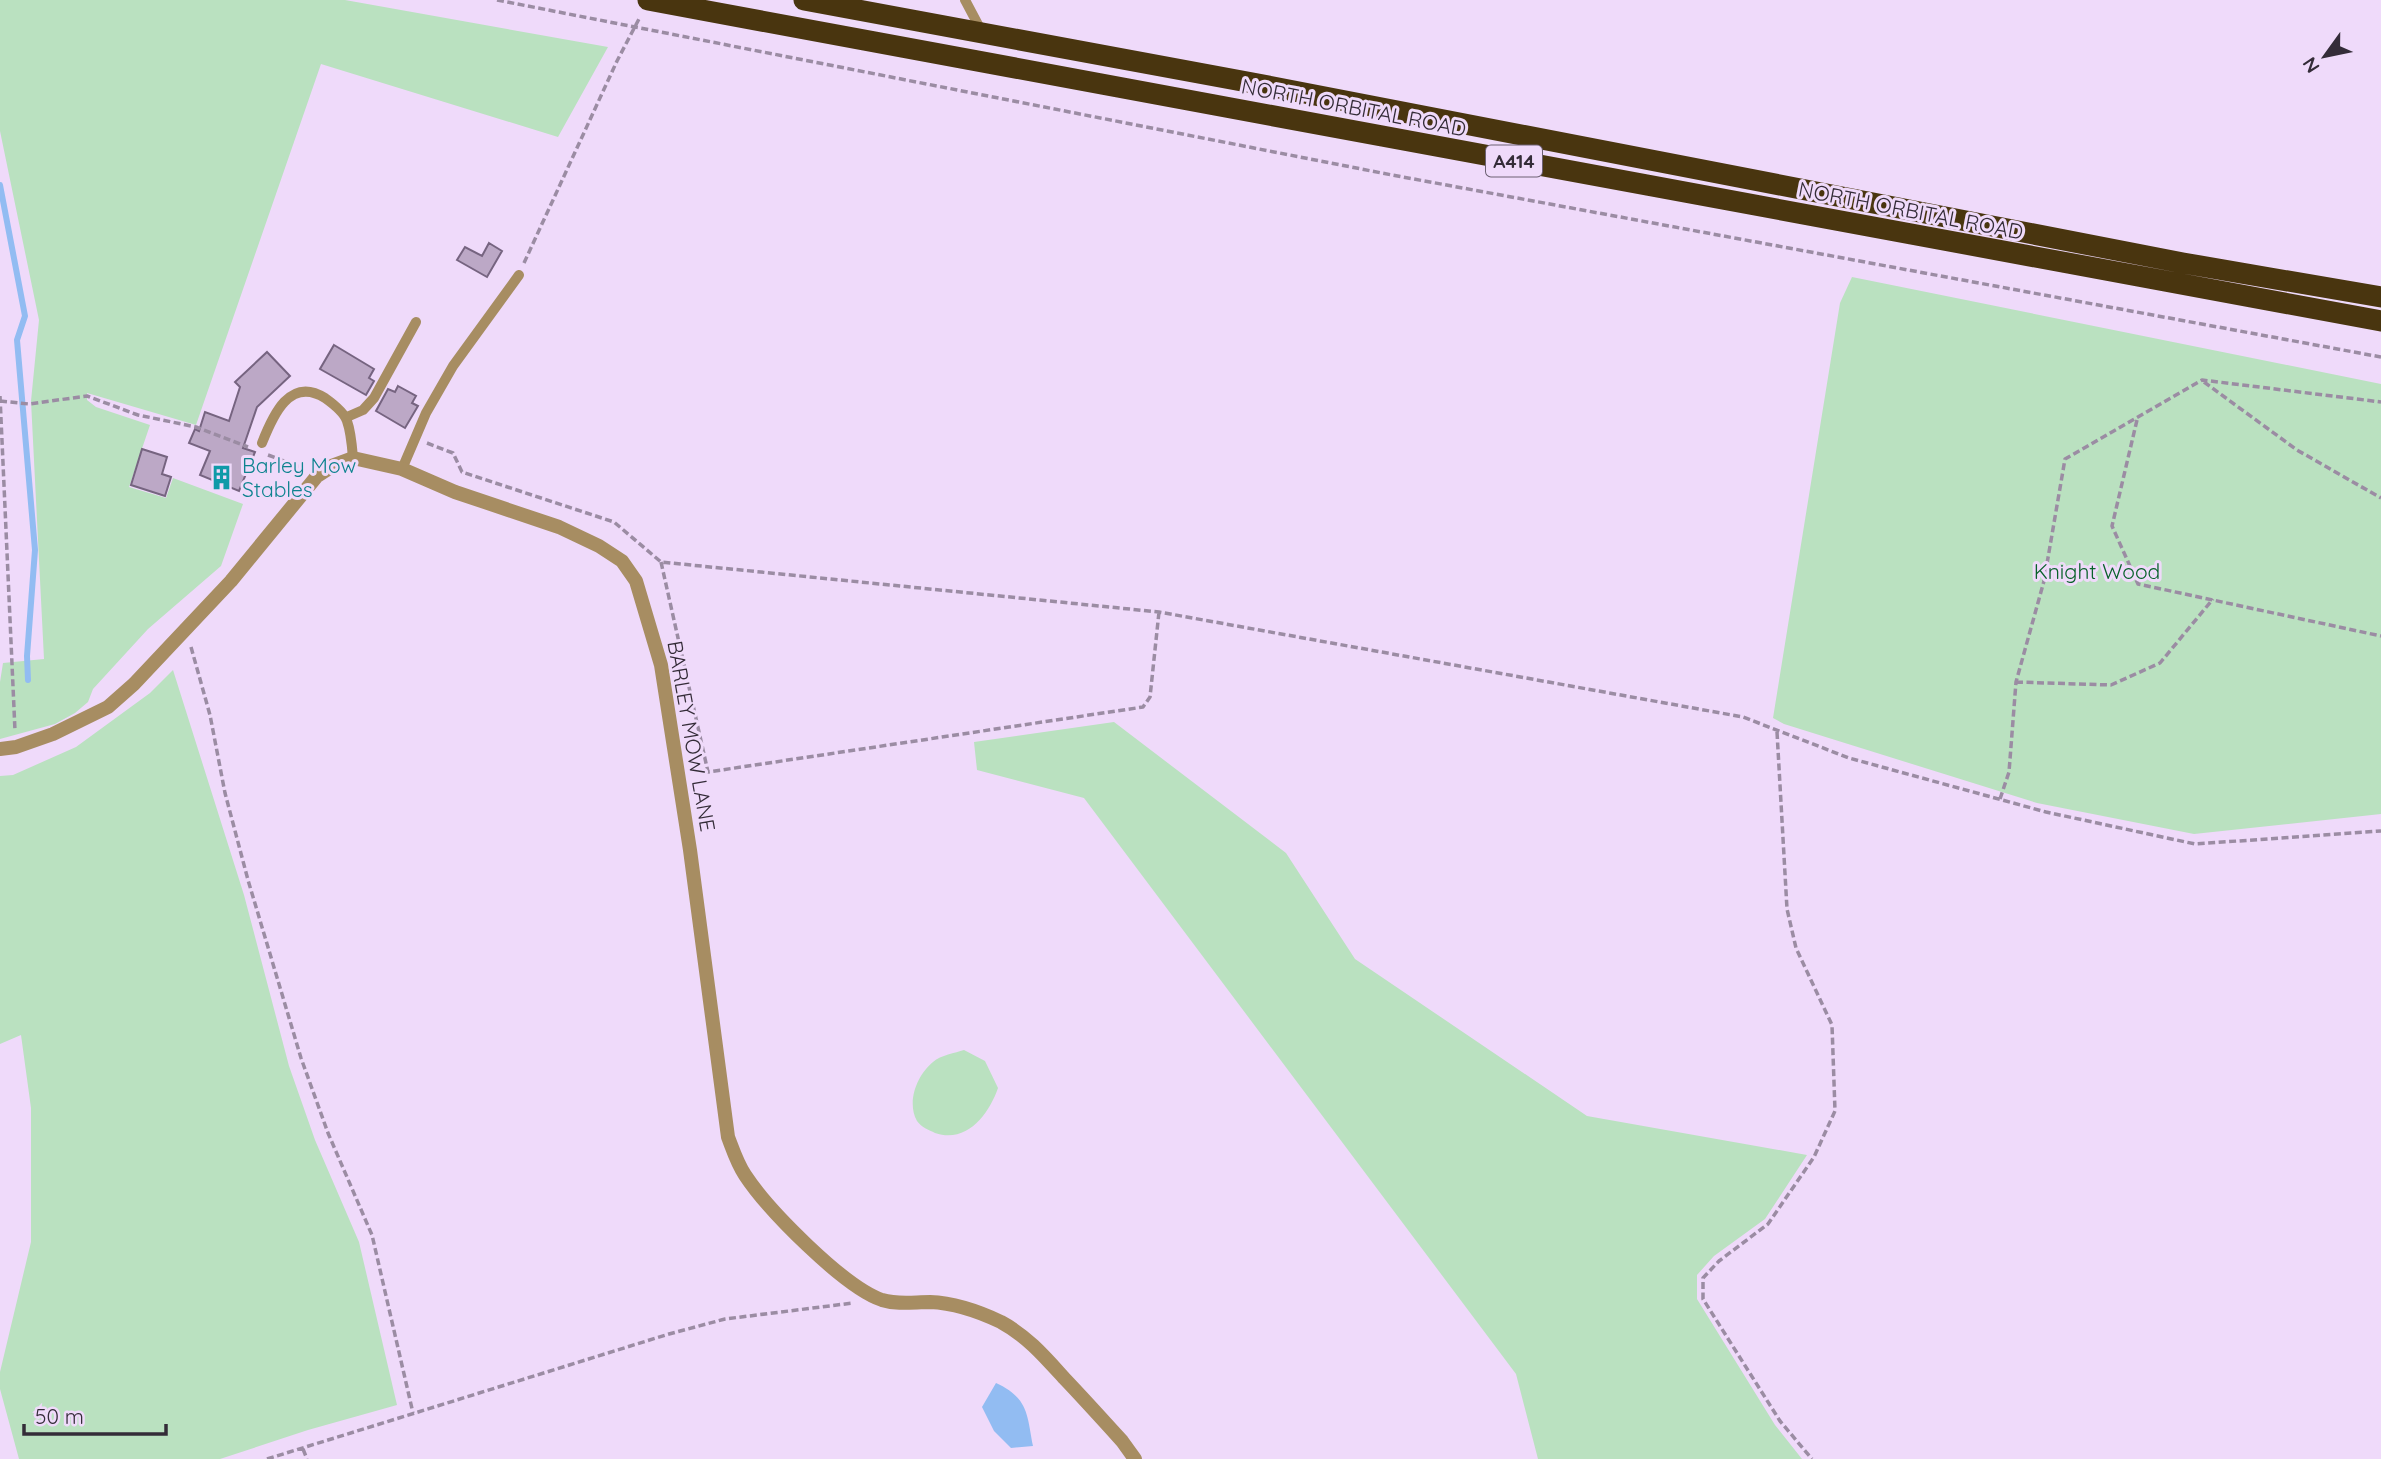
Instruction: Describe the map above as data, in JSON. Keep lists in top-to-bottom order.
{
  "streets": {
    "highway": ["NORTH ORBITAL ROAD", "A414"],
    "street": ["BARLEY MOW LANE"]
  },
  "parks": ["Knight Wood"],
  "places": {
    "building": ["Barley Mow Stables"]
  },
  "scale_bar": "50 m",
  "north": "bottom left"
}
